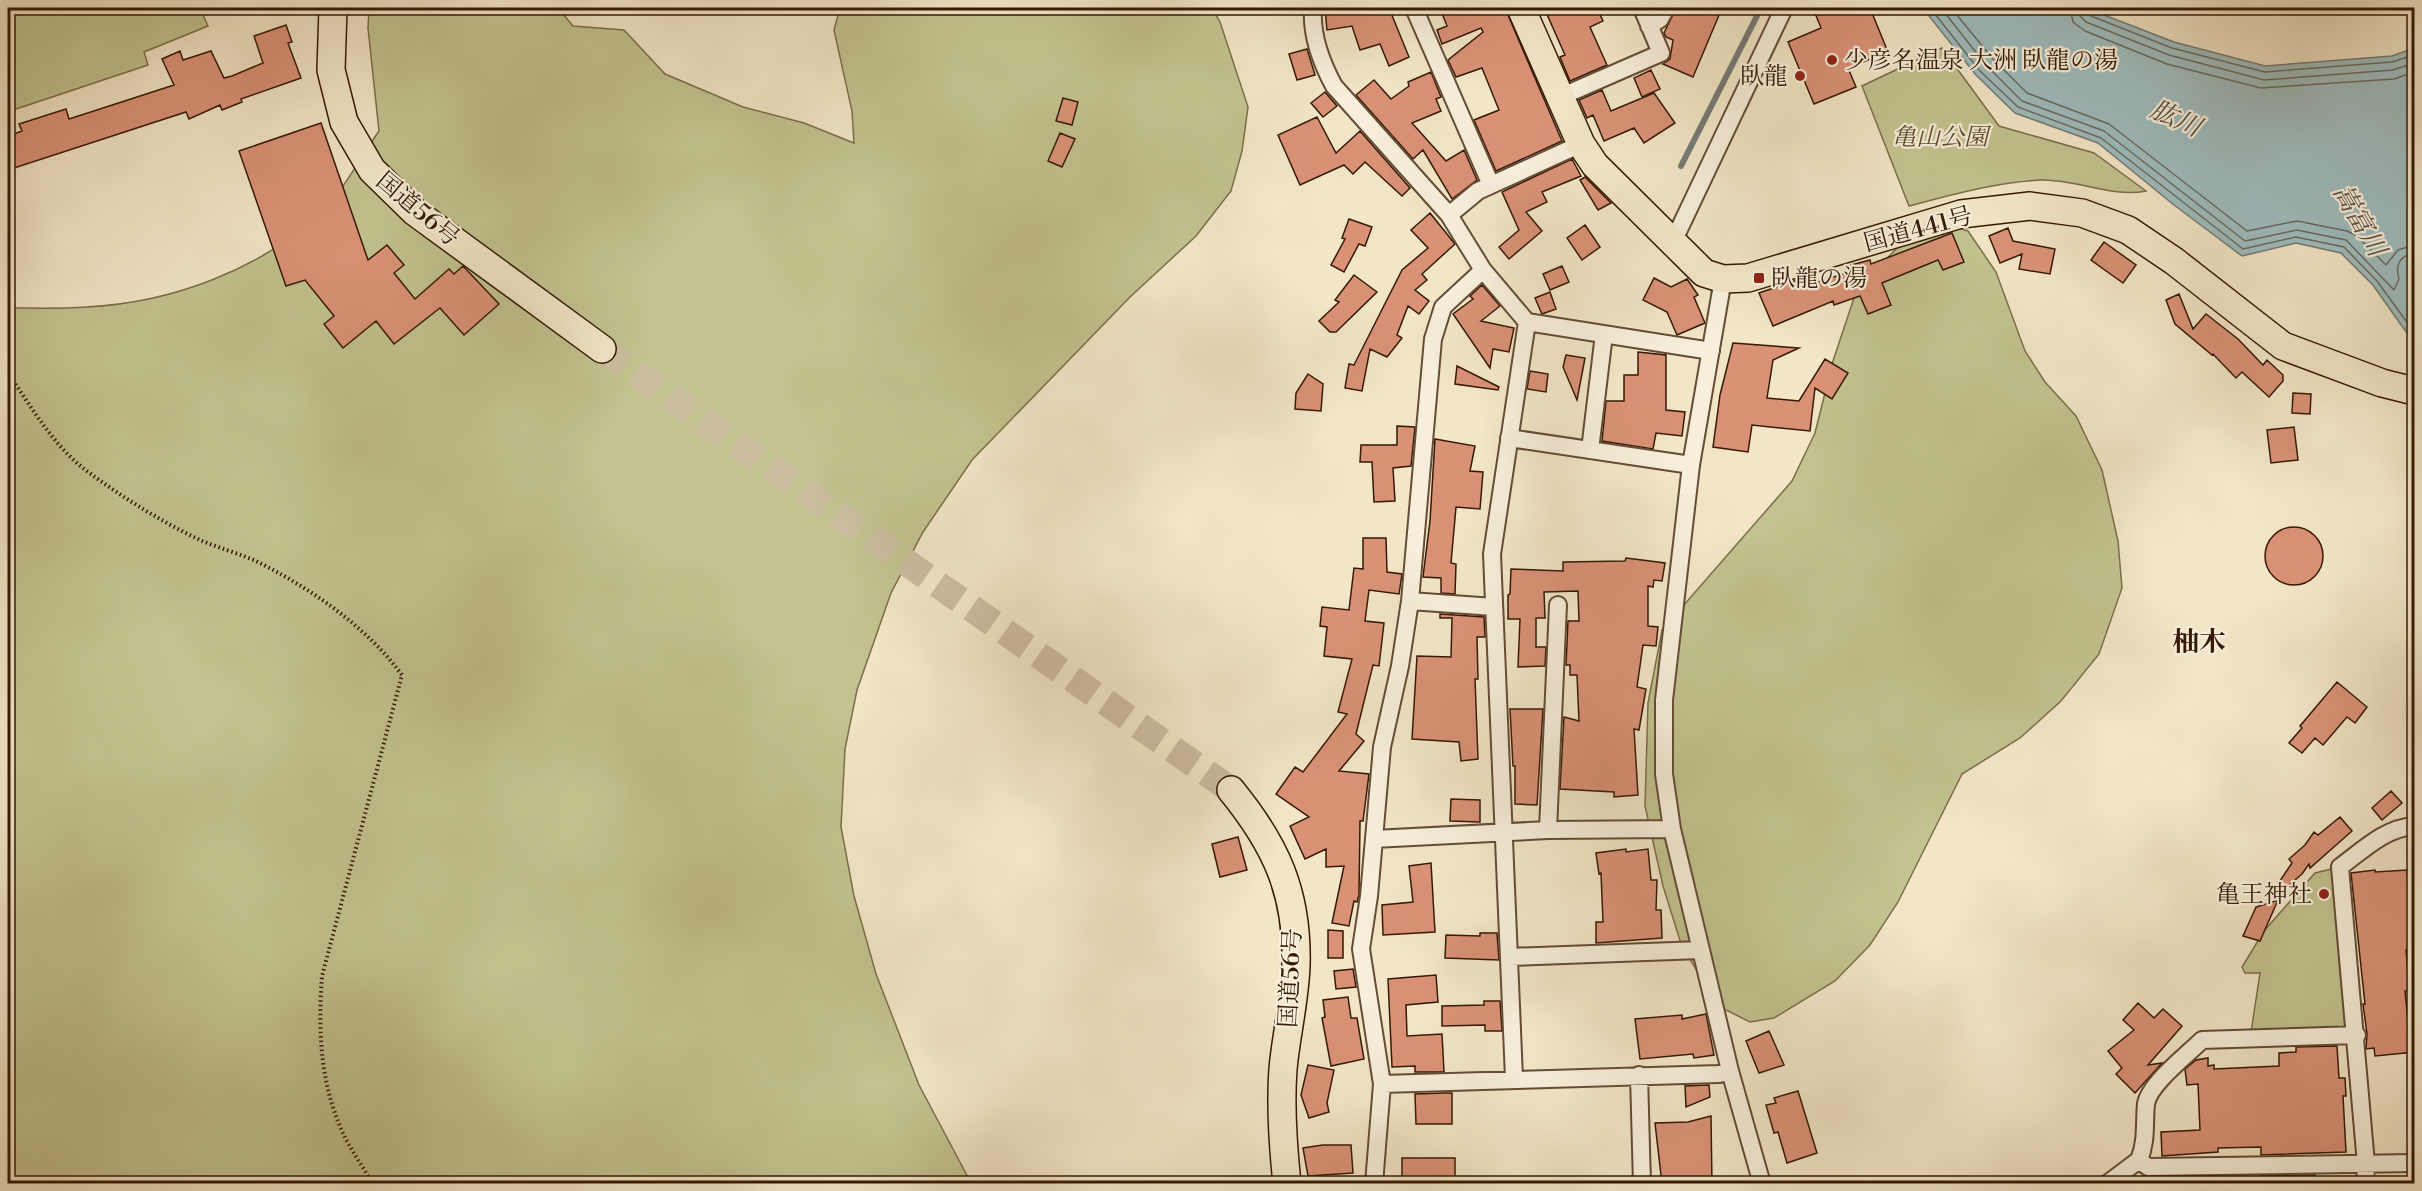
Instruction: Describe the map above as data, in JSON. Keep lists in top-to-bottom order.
{
  "streets": {
    "highway": ["国道56号", "国道441号"]
  },
  "districts": ["柚木"],
  "water": ["肱川", "嵩富川"],
  "parks": ["亀山公園"],
  "places": {
    "other": ["少彦名温泉 大洲 臥龍の湯", "臥龍", "亀王神社"],
    "transit": ["臥龍の湯"]
  }
}
